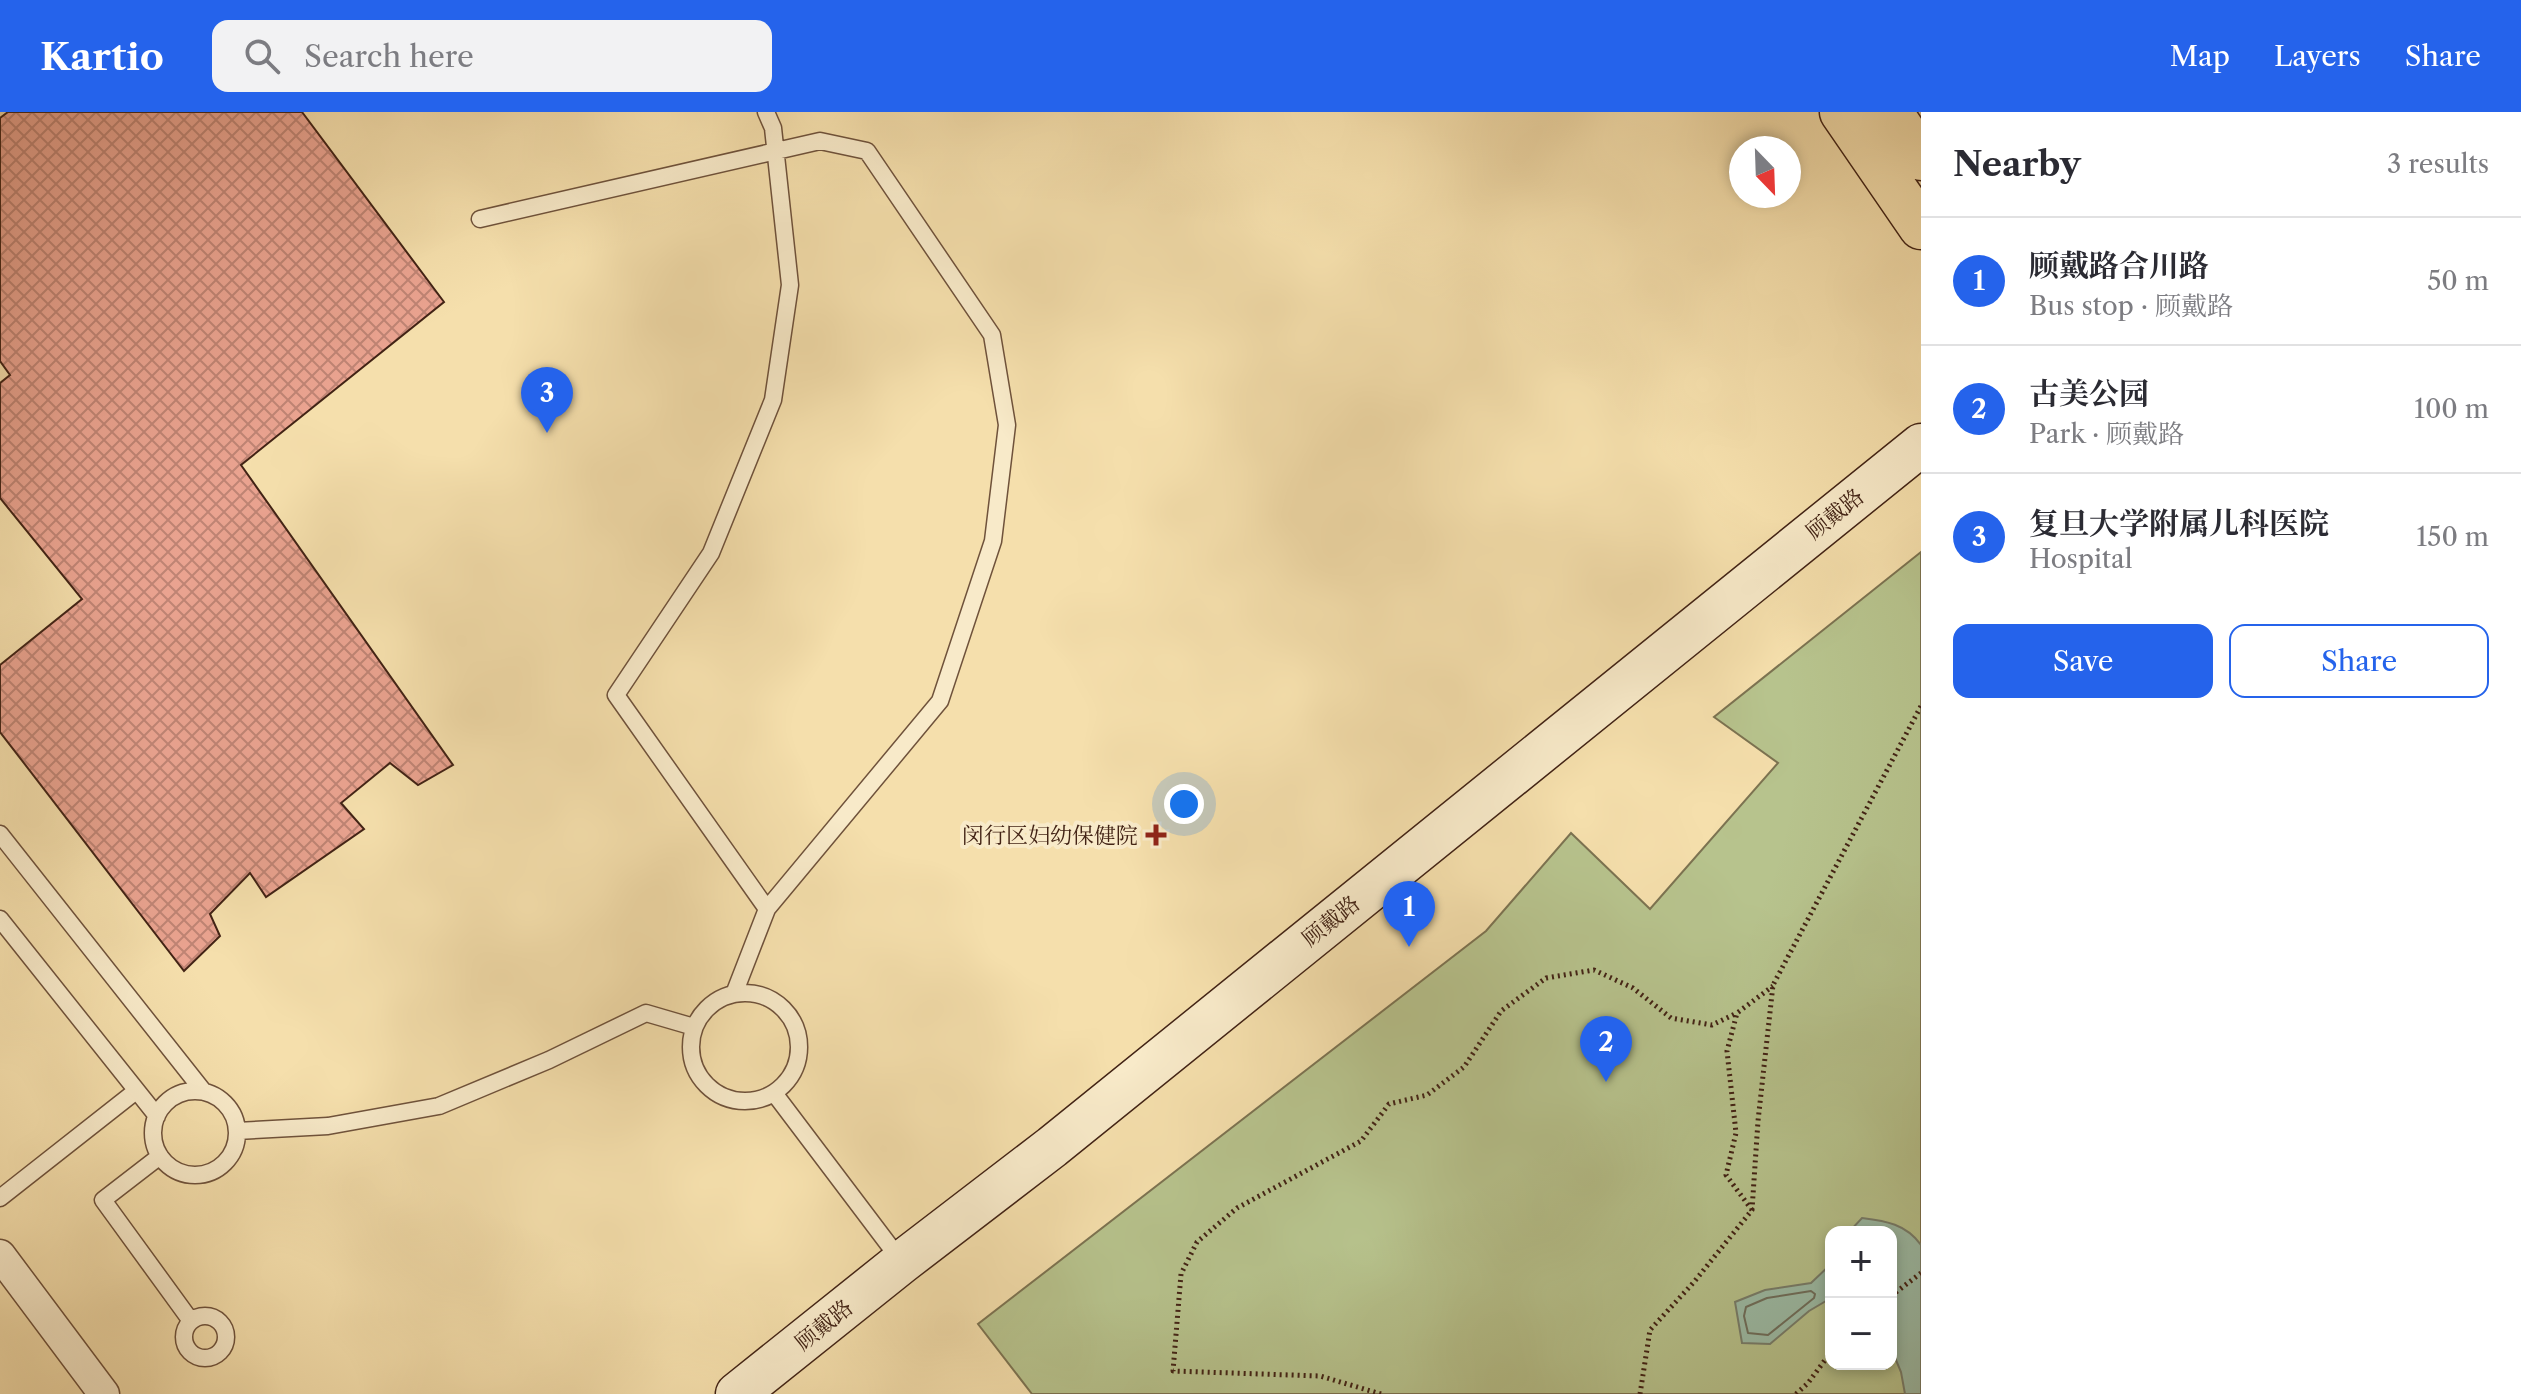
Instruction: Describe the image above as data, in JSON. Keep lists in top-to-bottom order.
{
  "streets": {
    "main road": ["顾戴路"]
  },
  "places": {
    "health": ["闵行区妇幼保健院"]
  },
  "north": "bottom right",
  "page": {
    "header": "Kartio",
    "search": "Search here",
    "nav": ["Map", "Layers", "Share"],
    "heading": ["Nearby", "3 results"],
    "list": [
      {
        "mark": "1",
        "name": "顾戴路合川路",
        "note": "Bus stop · 顾戴路",
        "value": "50 m"
      },
      {
        "mark": "2",
        "name": "古美公园",
        "note": "Park · 顾戴路",
        "value": "100 m"
      },
      {
        "mark": "3",
        "name": "复旦大学附属儿科医院",
        "note": "Hospital",
        "value": "150 m"
      }
    ],
    "pins": ["3", "1", "2"],
    "buttons": ["Save", "Share"],
    "map_buttons": ["+", "−"]
  }
}
